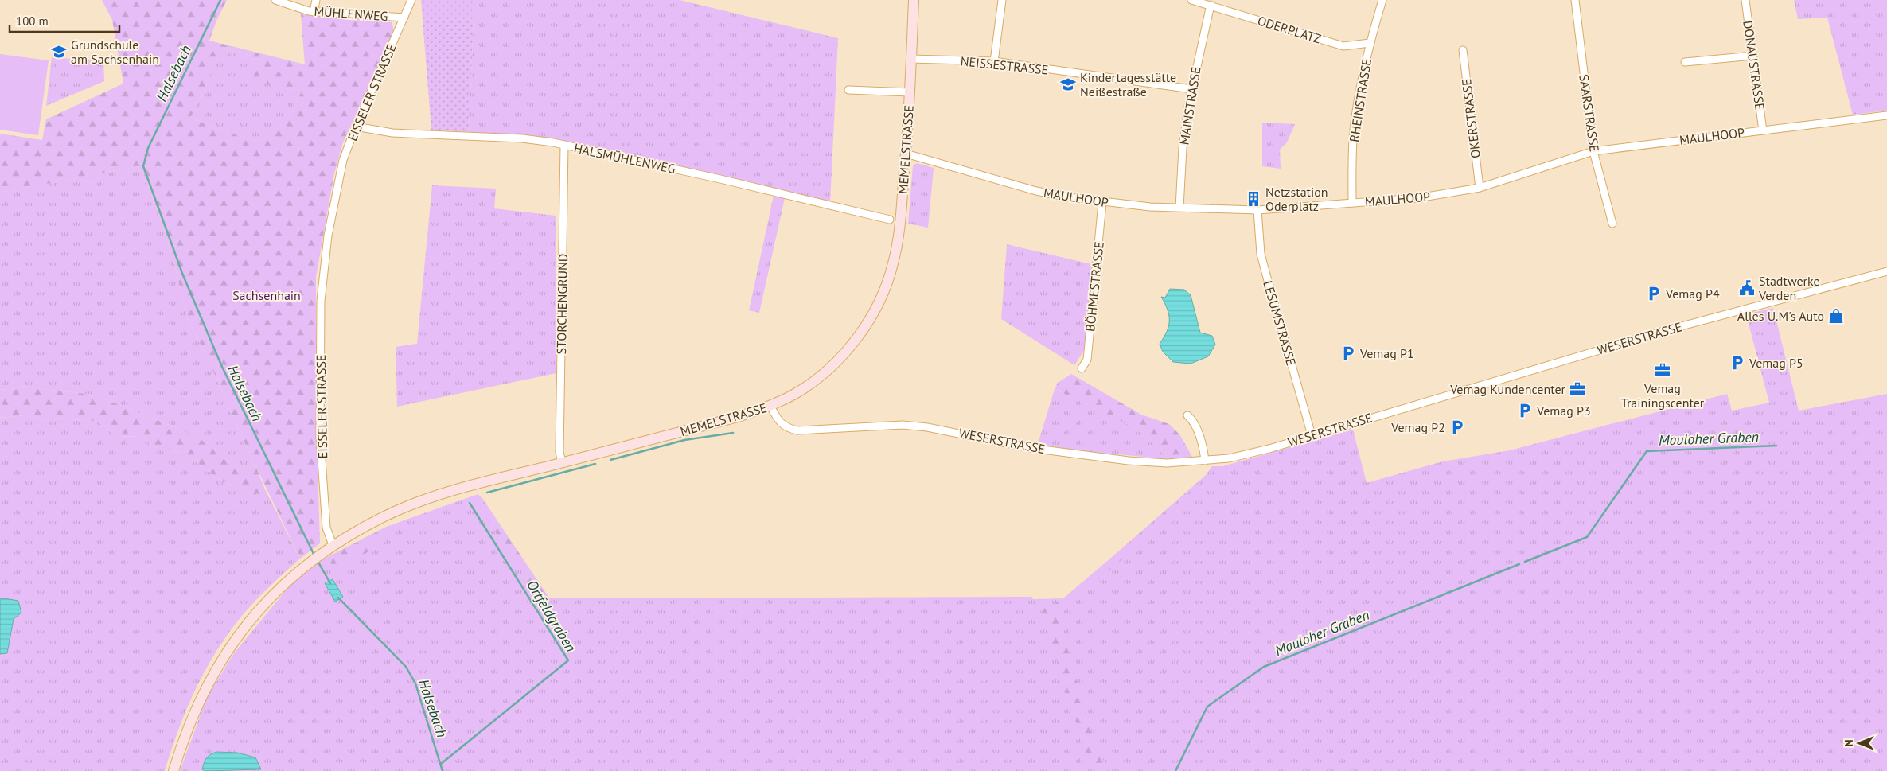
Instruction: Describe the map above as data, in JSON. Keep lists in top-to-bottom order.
{
  "streets": {
    "street": [
      "MÜHLENWEG",
      "ODERPLATZ",
      "NEISSESTRASSE",
      "DONAUSTRASSE",
      "EISSELER STRASSE",
      "RHEINSTRASSE",
      "MAINSTRASSE",
      "SAARSTRASSE",
      "OKERSTRASSE",
      "MAULHOOP",
      "MEMELSTRASSE",
      "HALSMÜHLENWEG",
      "BÖHMESTRASSE",
      "STORCHENGRUND",
      "LESUMSTRASSE",
      "WESERSTRASSE"
    ]
  },
  "crossings": [
    ["MÜHLENWEG", "EISSELER STRASSE"],
    ["ODERPLATZ", "RHEINSTRASSE"],
    ["ODERPLATZ", "MAINSTRASSE"],
    ["NEISSESTRASSE", "MAINSTRASSE"],
    ["NEISSESTRASSE", "MEMELSTRASSE"],
    ["DONAUSTRASSE", "MAULHOOP"],
    ["EISSELER STRASSE", "MEMELSTRASSE"],
    ["EISSELER STRASSE", "HALSMÜHLENWEG"],
    ["RHEINSTRASSE", "MAULHOOP"],
    ["MAINSTRASSE", "MAULHOOP"],
    ["SAARSTRASSE", "MAULHOOP"],
    ["OKERSTRASSE", "MAULHOOP"],
    ["MAULHOOP", "MEMELSTRASSE"],
    ["MAULHOOP", "BÖHMESTRASSE"],
    ["MAULHOOP", "LESUMSTRASSE"],
    ["MEMELSTRASSE", "STORCHENGRUND"],
    ["MEMELSTRASSE", "WESERSTRASSE"],
    ["HALSMÜHLENWEG", "STORCHENGRUND"],
    ["LESUMSTRASSE", "WESERSTRASSE"]
  ],
  "water": ["Halsebach", "Mauloher Graben", "Ortfeldgraben"],
  "parks": ["Sachsenhain"],
  "places": {
    "school or university": ["Grundschule am Sachsenhain", "Kindertagesstätte Neißestraße"],
    "building": ["Netzstation Oderplatz"],
    "public building": ["Stadtwerke Verden"],
    "parking": [
      "Vemag P4",
      "Vemag P1",
      "Vemag P5",
      "Vemag P3",
      "Vemag P2"
    ],
    "shop": ["Alles U.M's Auto"],
    "office": ["Vemag Trainingscenter", "Vemag Kundencenter"]
  },
  "scale_bar": "100 m",
  "north": "left"
}
